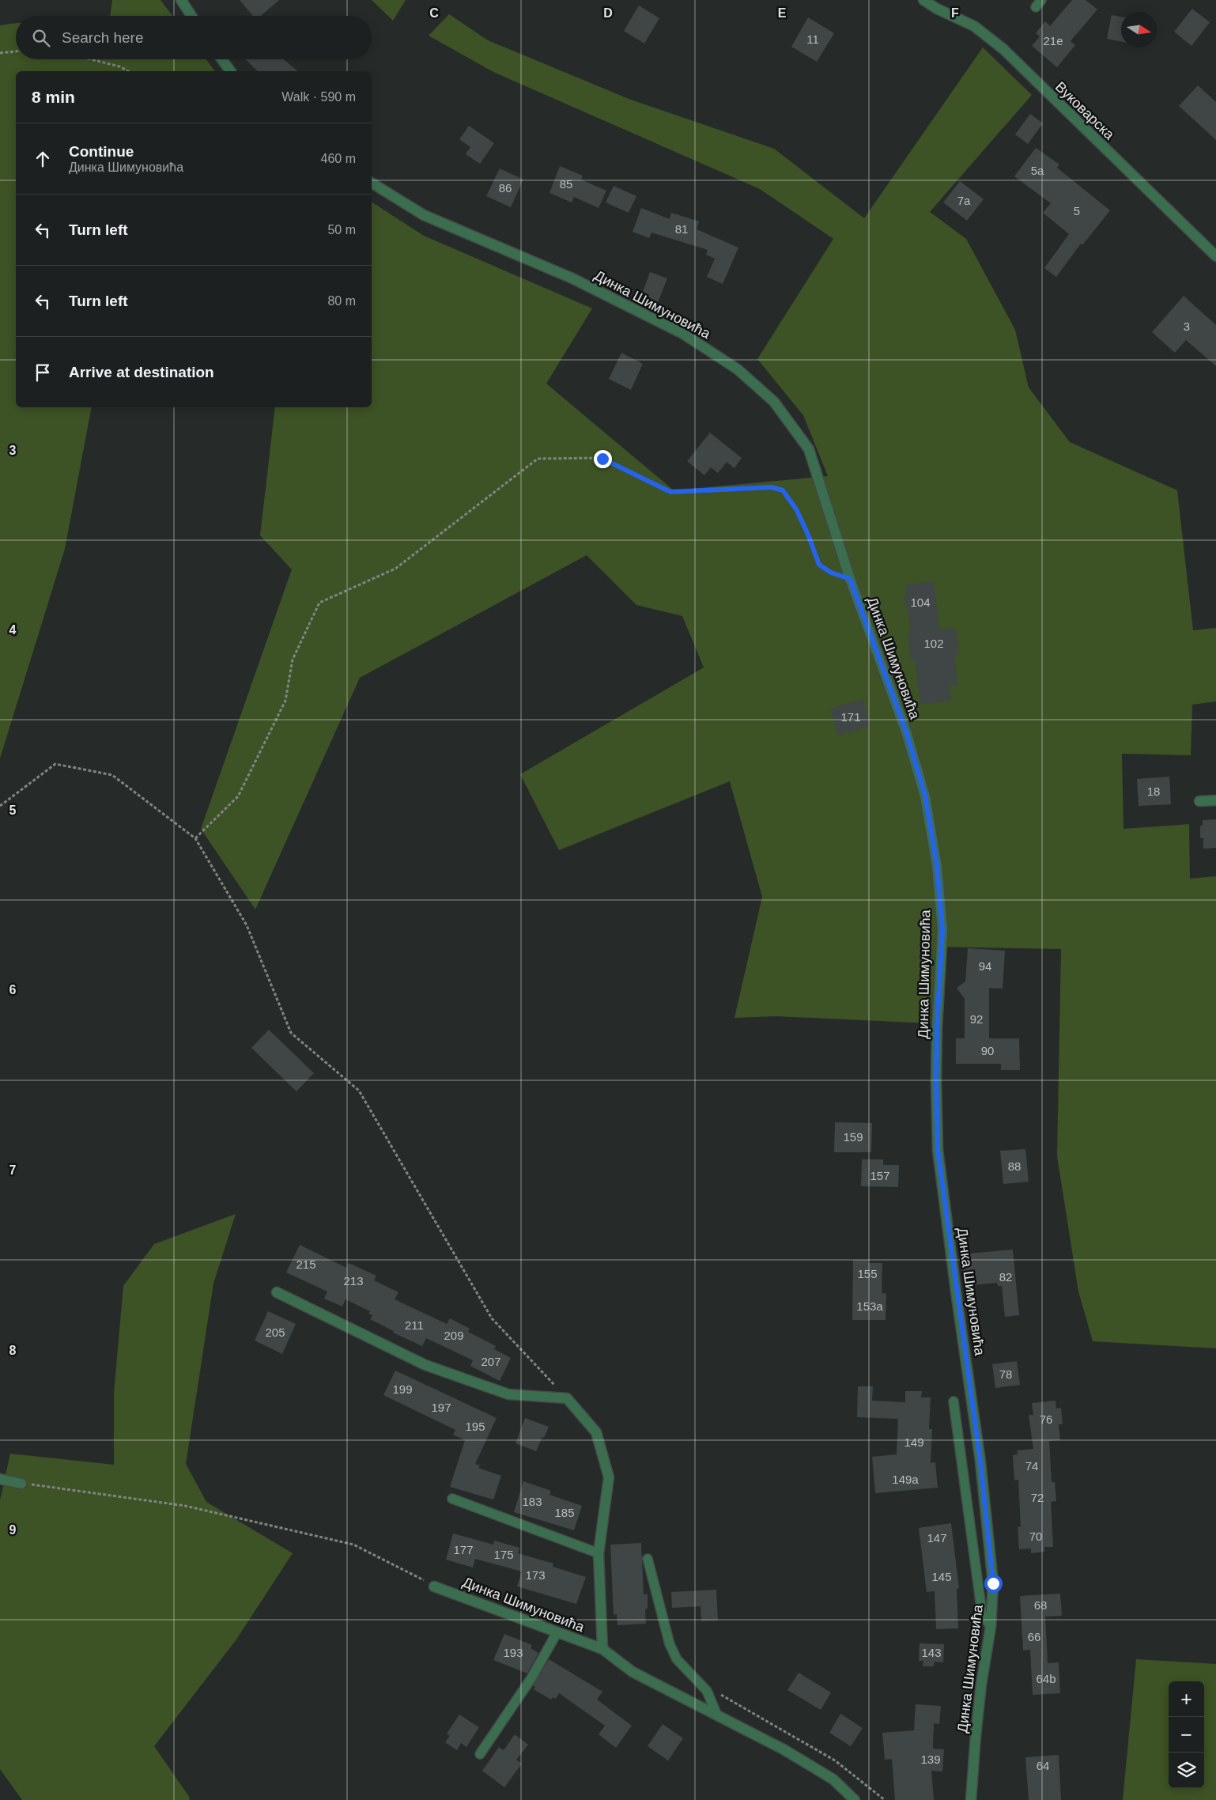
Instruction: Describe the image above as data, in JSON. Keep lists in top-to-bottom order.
{
  "streets": {
    "street": ["Вуковарска", "Динка Шимуновића"]
  },
  "house_numbers": [
    "11",
    "21e",
    "5a",
    "85",
    "86",
    "7a",
    "5",
    "81",
    "3",
    "104",
    "102",
    "171",
    "18",
    "94",
    "92",
    "90",
    "159",
    "88",
    "157",
    "215",
    "155",
    "82",
    "213",
    "153a",
    "211",
    "205",
    "209",
    "207",
    "78",
    "199",
    "197",
    "76",
    "195",
    "149",
    "74",
    "149a",
    "72",
    "183",
    "185",
    "70",
    "147",
    "177",
    "175",
    "173",
    "145",
    "68",
    "66",
    "193",
    "143",
    "64b",
    "139",
    "64"
  ],
  "north": "right",
  "page": {
    "search": "Search here",
    "heading": ["8 min", "Walk · 590 m"],
    "list": [
      ["Continue", "Динка Шимуновића", "460 m"],
      ["Turn left", "50 m"],
      ["Turn left", "80 m"],
      "Arrive at destination"
    ],
    "map_buttons": ["+", "−"]
  },
  "grid": {
    "columns": [
      "C",
      "D",
      "E",
      "F"
    ],
    "rows": [
      "3",
      "4",
      "5",
      "6",
      "7",
      "8",
      "9"
    ]
  }
}
